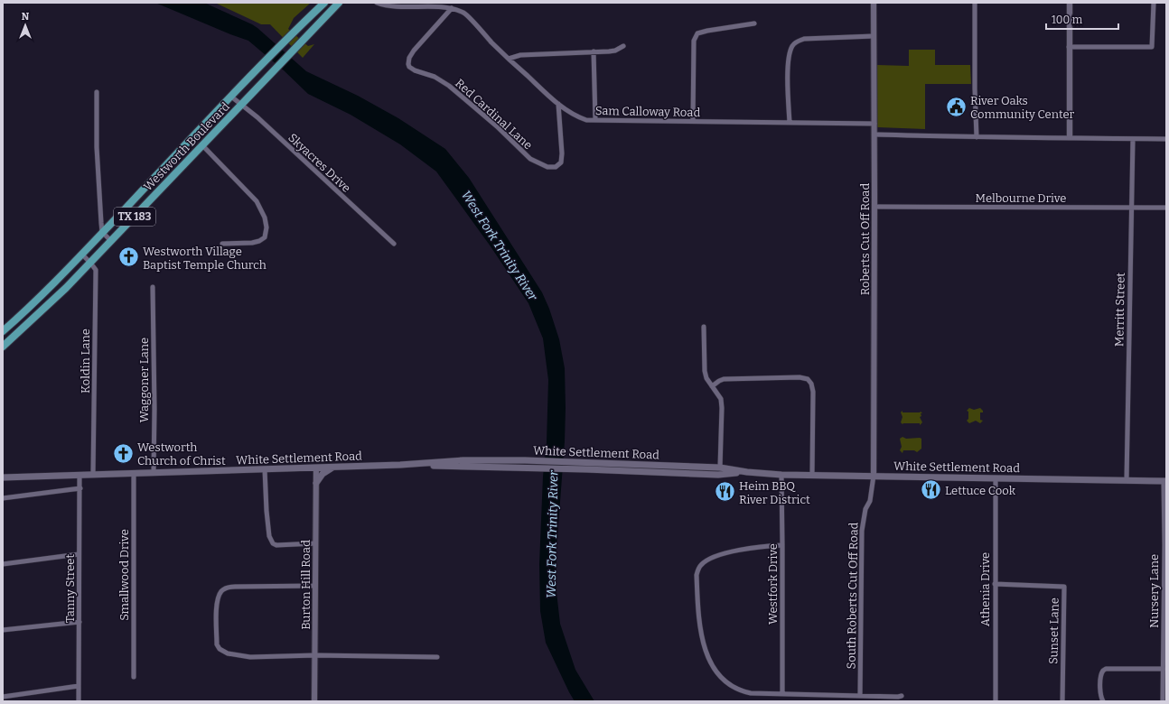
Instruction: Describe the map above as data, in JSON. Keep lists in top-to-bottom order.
{
  "streets": {
    "main road": ["Westworth Boulevard", "TX 183", "White Settlement Road"],
    "street": [
      "Sam Calloway Road",
      "Red Cardinal Lane",
      "Skyacres Drive",
      "Melbourne Drive",
      "Roberts Cut Off Road",
      "Merritt Street",
      "Koldin Lane",
      "Waggoner Lane",
      "Smallwood Drive",
      "Westfork Drive",
      "Burton Hill Road",
      "Tanny Street",
      "Athenia Drive",
      "Nursery Lane",
      "South Roberts Cut Off Road",
      "Sunset Lane"
    ]
  },
  "crossings": [
    ["Sam Calloway Road", "Red Cardinal Lane"],
    ["Sam Calloway Road", "Roberts Cut Off Road"],
    ["Westworth Boulevard", "Skyacres Drive"],
    ["Westworth Boulevard", "Koldin Lane"],
    ["Melbourne Drive", "Roberts Cut Off Road"],
    ["Melbourne Drive", "Merritt Street"],
    ["Roberts Cut Off Road", "White Settlement Road"],
    ["Roberts Cut Off Road", "South Roberts Cut Off Road"],
    ["Merritt Street", "White Settlement Road"],
    ["Koldin Lane", "White Settlement Road"],
    ["Waggoner Lane", "White Settlement Road"],
    ["White Settlement Road", "Smallwood Drive"],
    ["White Settlement Road", "Westfork Drive"],
    ["White Settlement Road", "Burton Hill Road"],
    ["White Settlement Road", "Tanny Street"],
    ["White Settlement Road", "Athenia Drive"],
    ["White Settlement Road", "Nursery Lane"],
    ["White Settlement Road", "South Roberts Cut Off Road"],
    ["Athenia Drive", "Sunset Lane"]
  ],
  "water": ["West Fork Trinity River"],
  "places": {
    "public building": ["River Oaks Community Center"],
    "church": ["Westworth Village Baptist Temple Church", "Westworth Church of Christ"],
    "restaurant": ["Lettuce Cook", "Heim BBQ River District"]
  },
  "scale_bar": "100 m",
  "north": "top"
}
